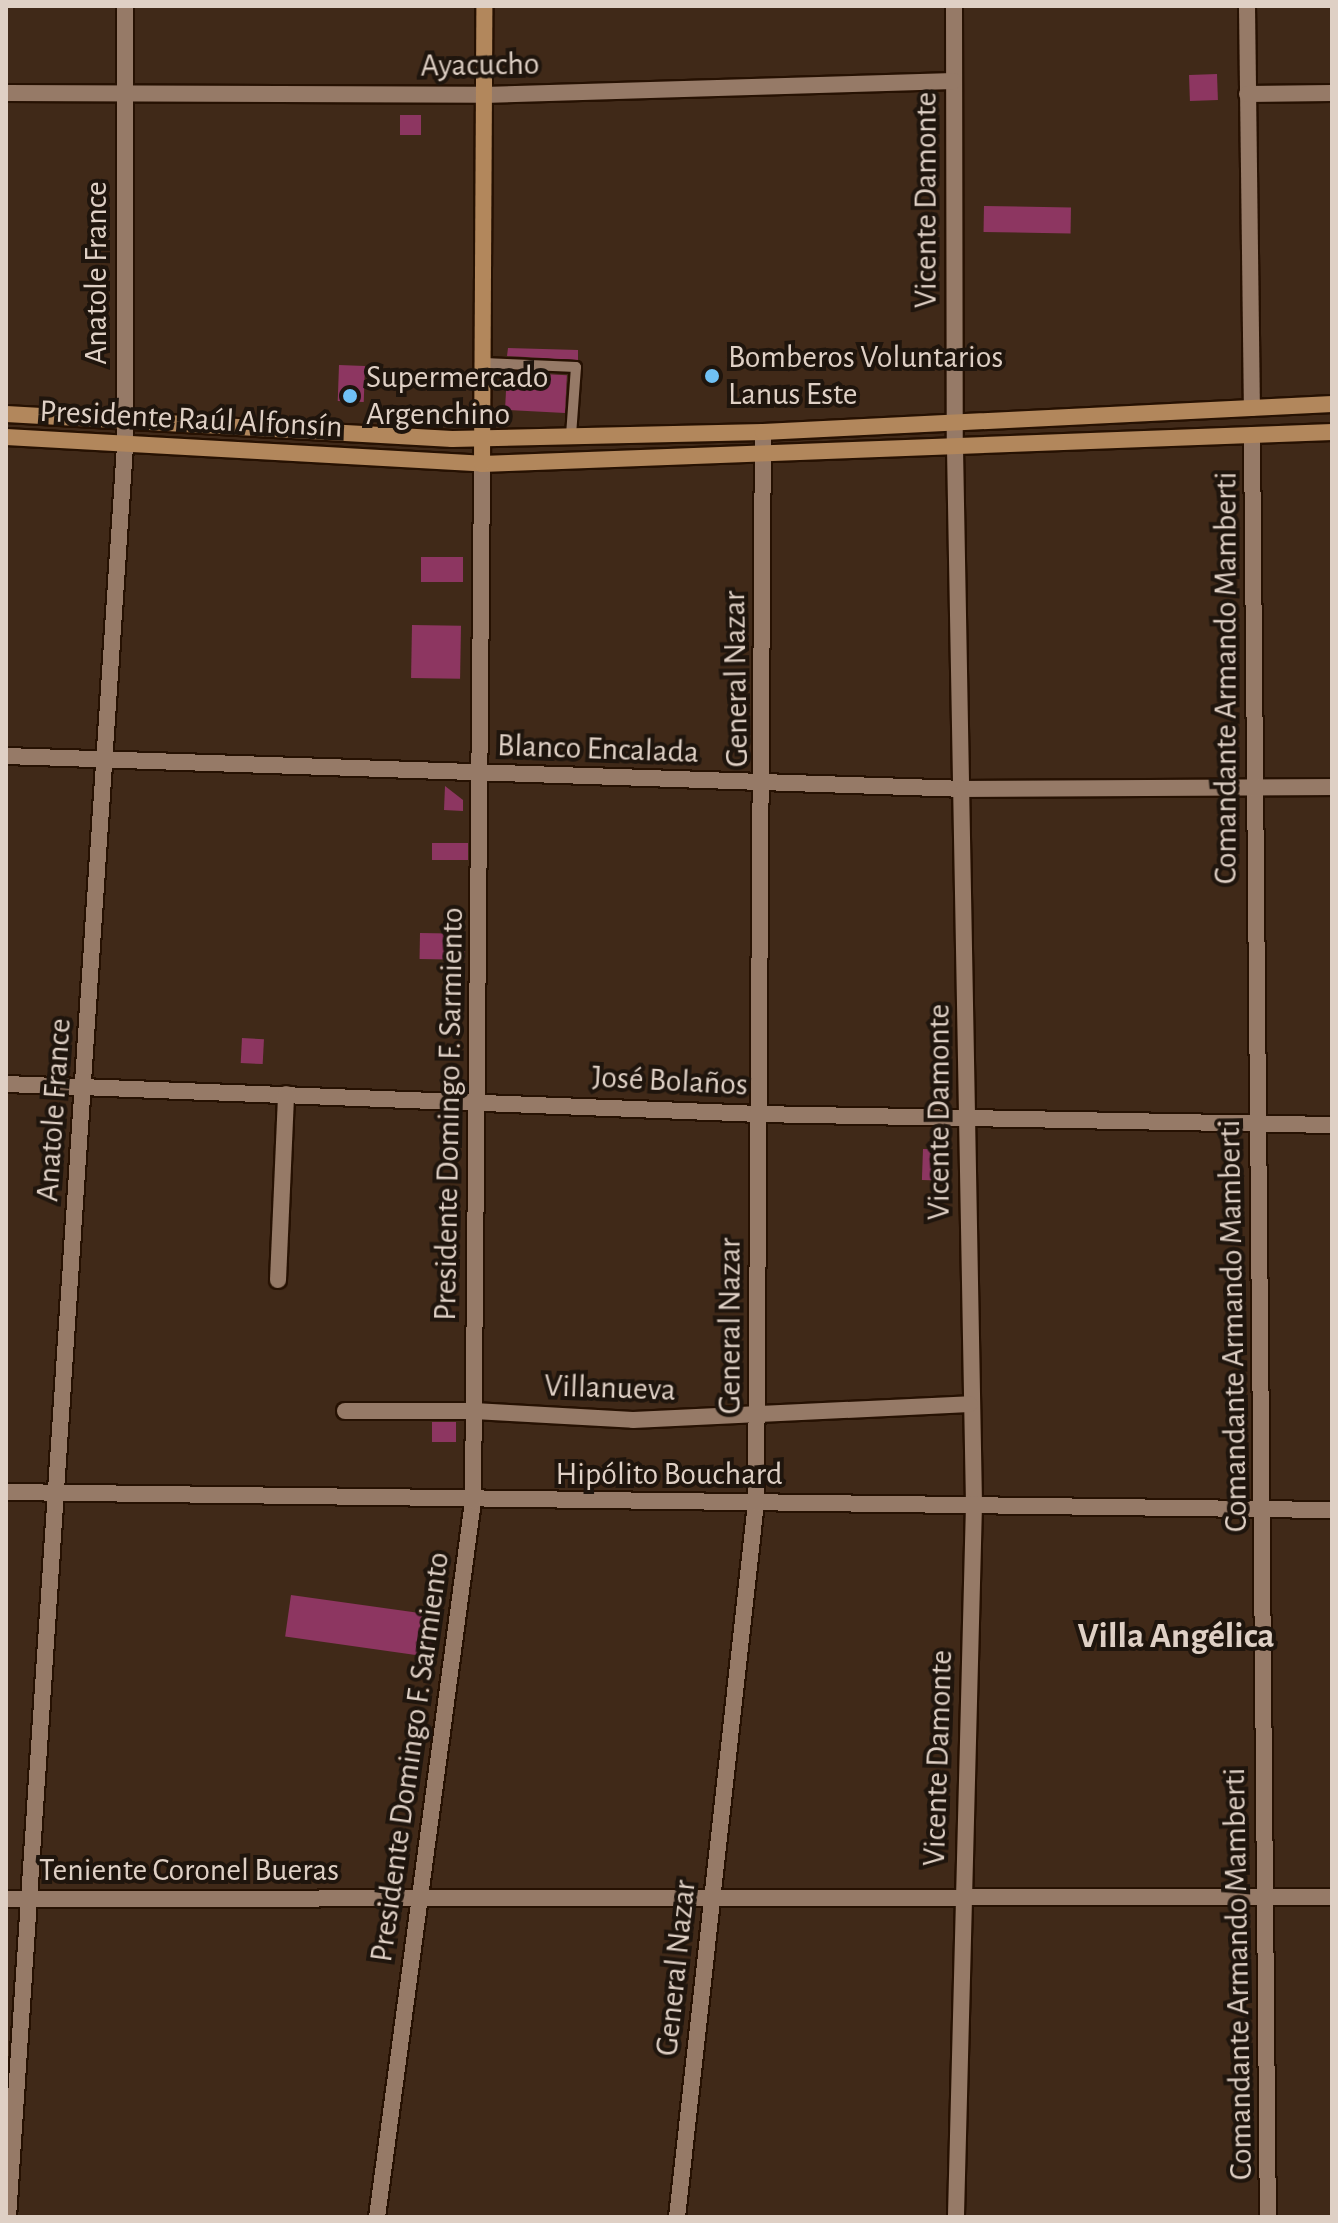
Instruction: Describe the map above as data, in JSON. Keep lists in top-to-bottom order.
{
  "streets": {
    "main road": ["Presidente Raúl Alfonsín", "Presidente Domingo F. Sarmiento"],
    "street": [
      "Ayacucho",
      "Vicente Damonte",
      "Anatole France",
      "Comandante Armando Mamberti",
      "General Nazar",
      "Blanco Encalada",
      "José Bolaños",
      "Villanueva",
      "Hipólito Bouchard",
      "Teniente Coronel Bueras"
    ]
  },
  "crossings": [
    ["Ayacucho", "Vicente Damonte"],
    ["Ayacucho", "Anatole France"],
    ["Ayacucho", "Presidente Domingo F. Sarmiento"],
    ["Vicente Damonte", "Presidente Raúl Alfonsín"],
    ["Vicente Damonte", "Blanco Encalada"],
    ["Vicente Damonte", "José Bolaños"],
    ["Vicente Damonte", "Villanueva"],
    ["Vicente Damonte", "Hipólito Bouchard"],
    ["Vicente Damonte", "Teniente Coronel Bueras"],
    ["Anatole France", "Presidente Raúl Alfonsín"],
    ["Anatole France", "Blanco Encalada"],
    ["Anatole France", "José Bolaños"],
    ["Anatole France", "Hipólito Bouchard"],
    ["Anatole France", "Teniente Coronel Bueras"],
    ["Presidente Raúl Alfonsín", "Comandante Armando Mamberti"],
    ["Presidente Raúl Alfonsín", "General Nazar"],
    ["Presidente Raúl Alfonsín", "Presidente Domingo F. Sarmiento"],
    ["Comandante Armando Mamberti", "Blanco Encalada"],
    ["Comandante Armando Mamberti", "José Bolaños"],
    ["Comandante Armando Mamberti", "Hipólito Bouchard"],
    ["Comandante Armando Mamberti", "Teniente Coronel Bueras"],
    ["General Nazar", "Blanco Encalada"],
    ["General Nazar", "José Bolaños"],
    ["General Nazar", "Villanueva"],
    ["General Nazar", "Hipólito Bouchard"],
    ["General Nazar", "Teniente Coronel Bueras"],
    ["Blanco Encalada", "Presidente Domingo F. Sarmiento"],
    ["José Bolaños", "Presidente Domingo F. Sarmiento"],
    ["Presidente Domingo F. Sarmiento", "Villanueva"],
    ["Presidente Domingo F. Sarmiento", "Hipólito Bouchard"],
    ["Presidente Domingo F. Sarmiento", "Teniente Coronel Bueras"]
  ],
  "districts": ["Villa Angélica"],
  "places": ["Bomberos Voluntarios Lanus Este", "Supermercado Argenchino"]
}
